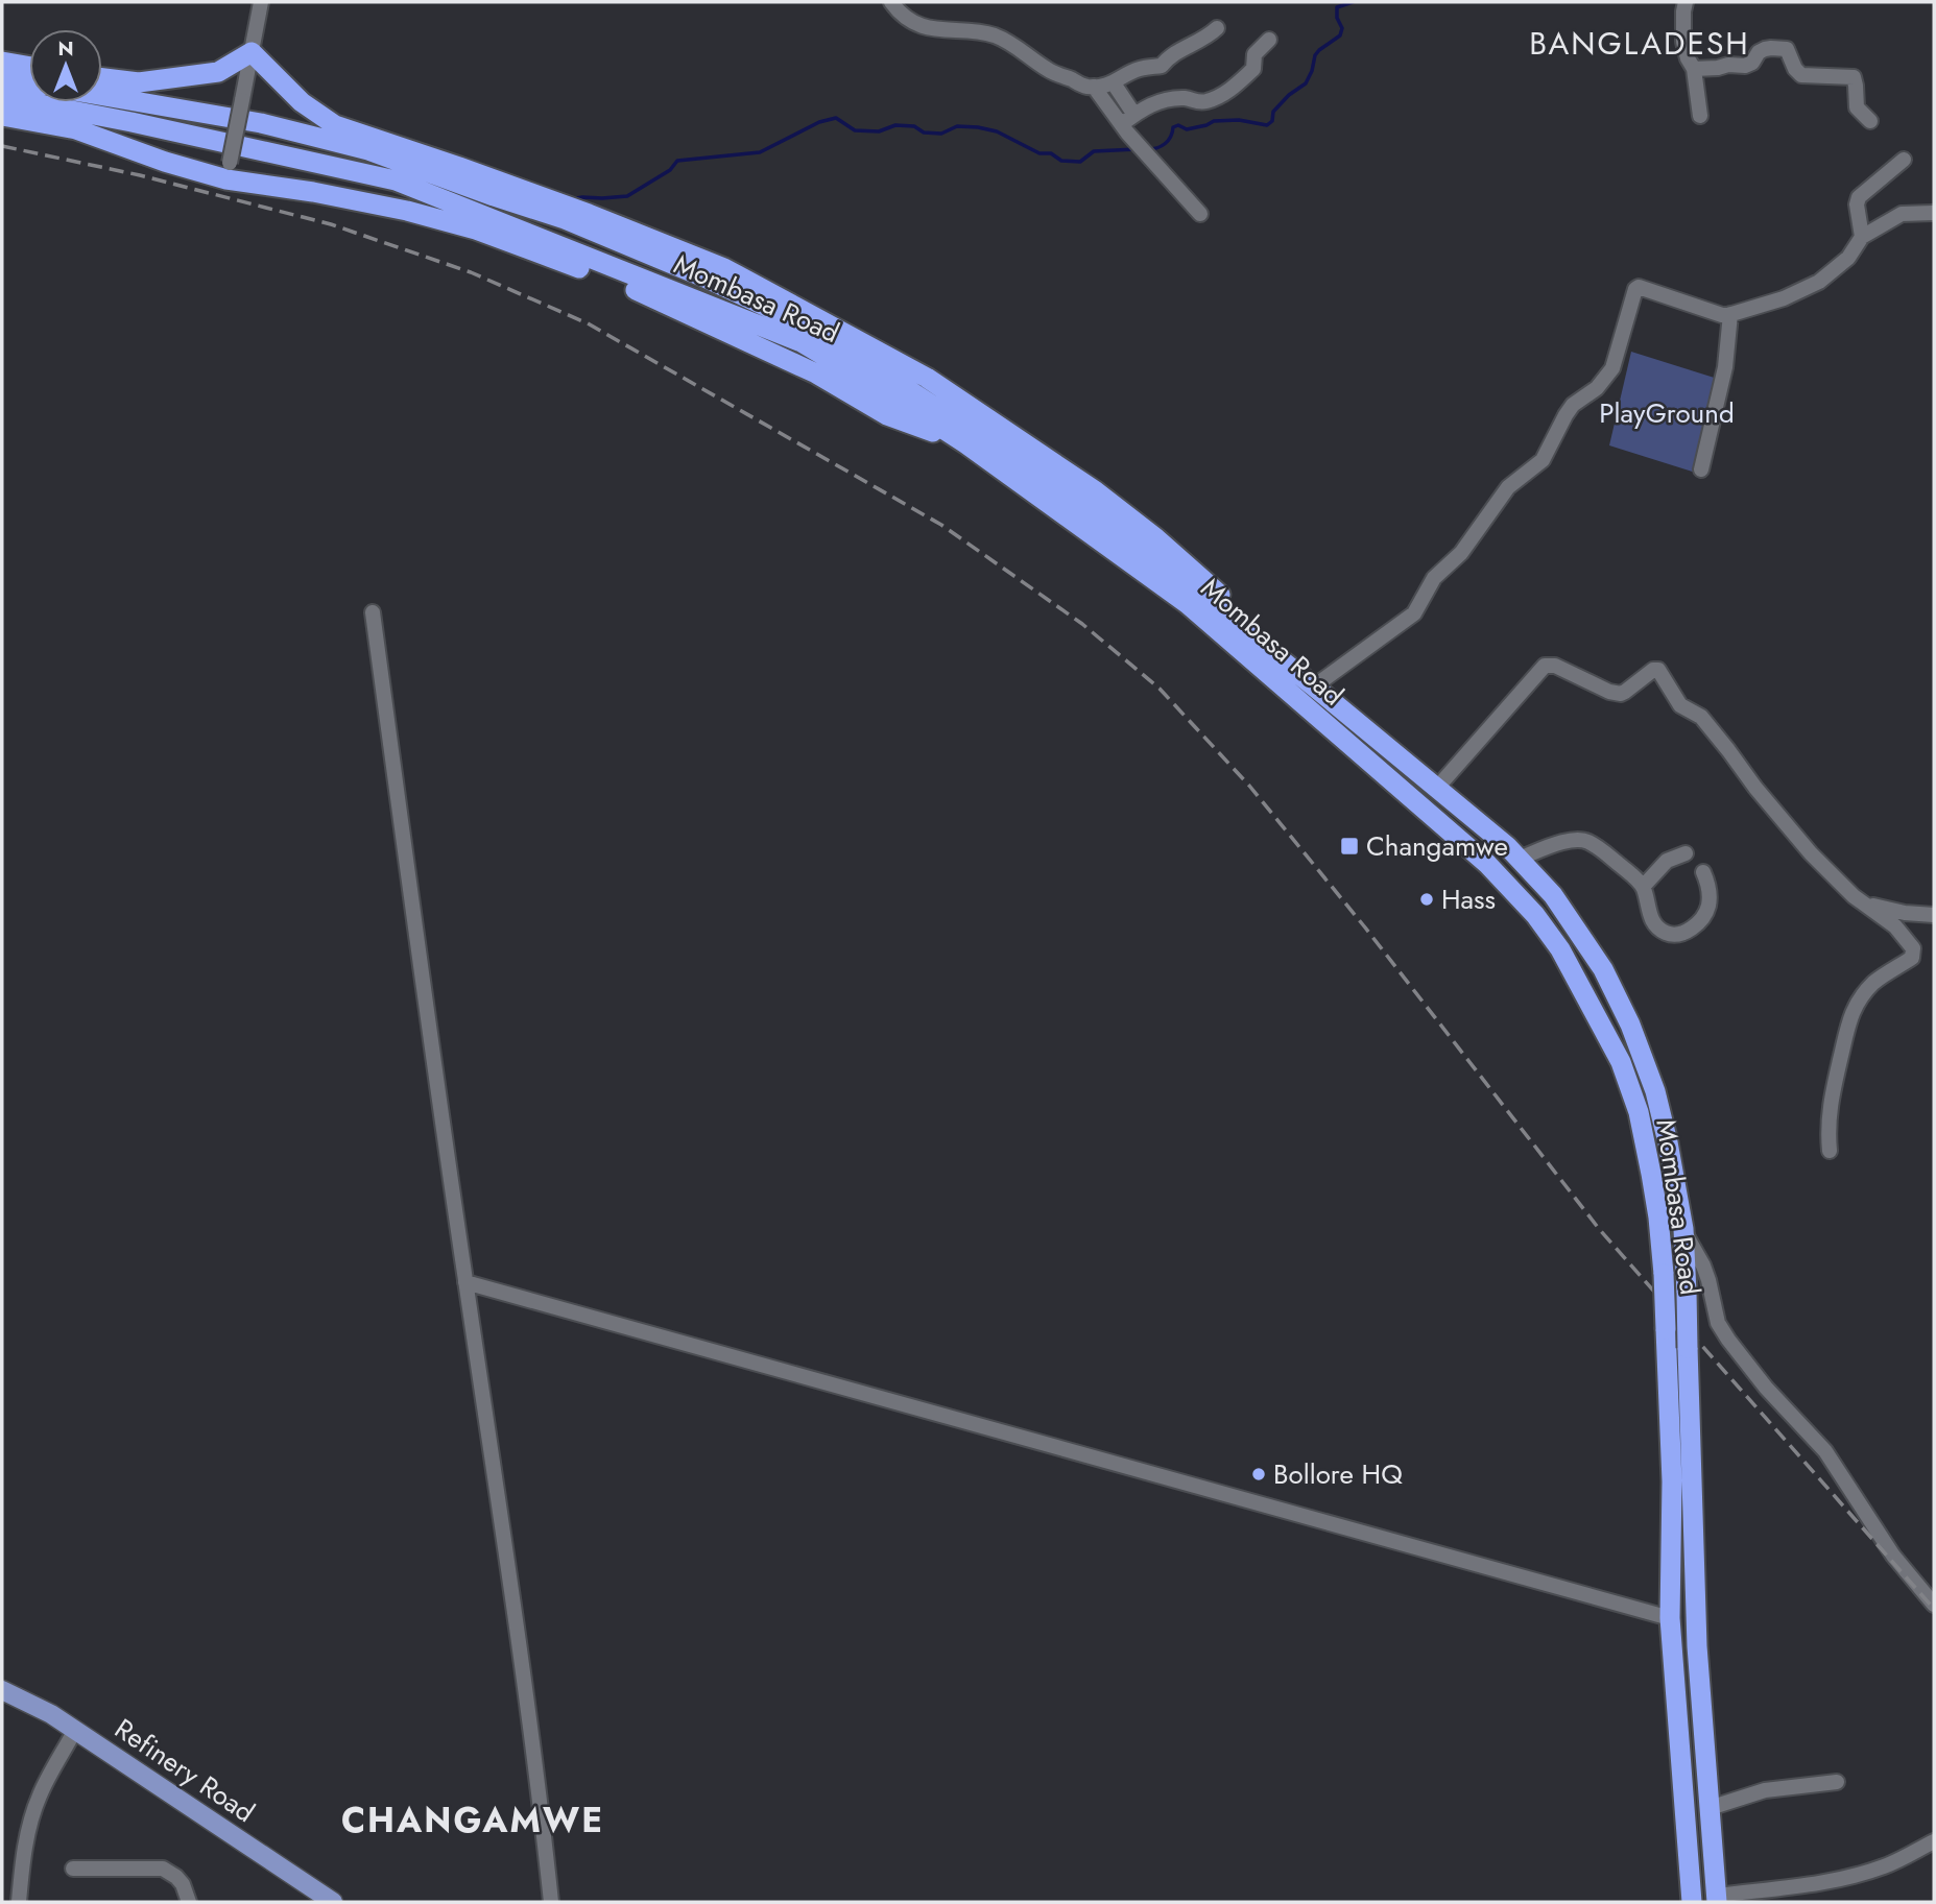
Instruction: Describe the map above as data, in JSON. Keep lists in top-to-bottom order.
{
  "streets": {
    "highway": ["Mombasa Road"],
    "main road": ["Refinery Road"]
  },
  "districts": ["BANGLADESH", "CHANGAMWE"],
  "parks": ["PlayGround"],
  "places": {
    "transit": ["Changamwe"],
    "other": ["Hass", "Bollore HQ"]
  },
  "north": "top"
}
